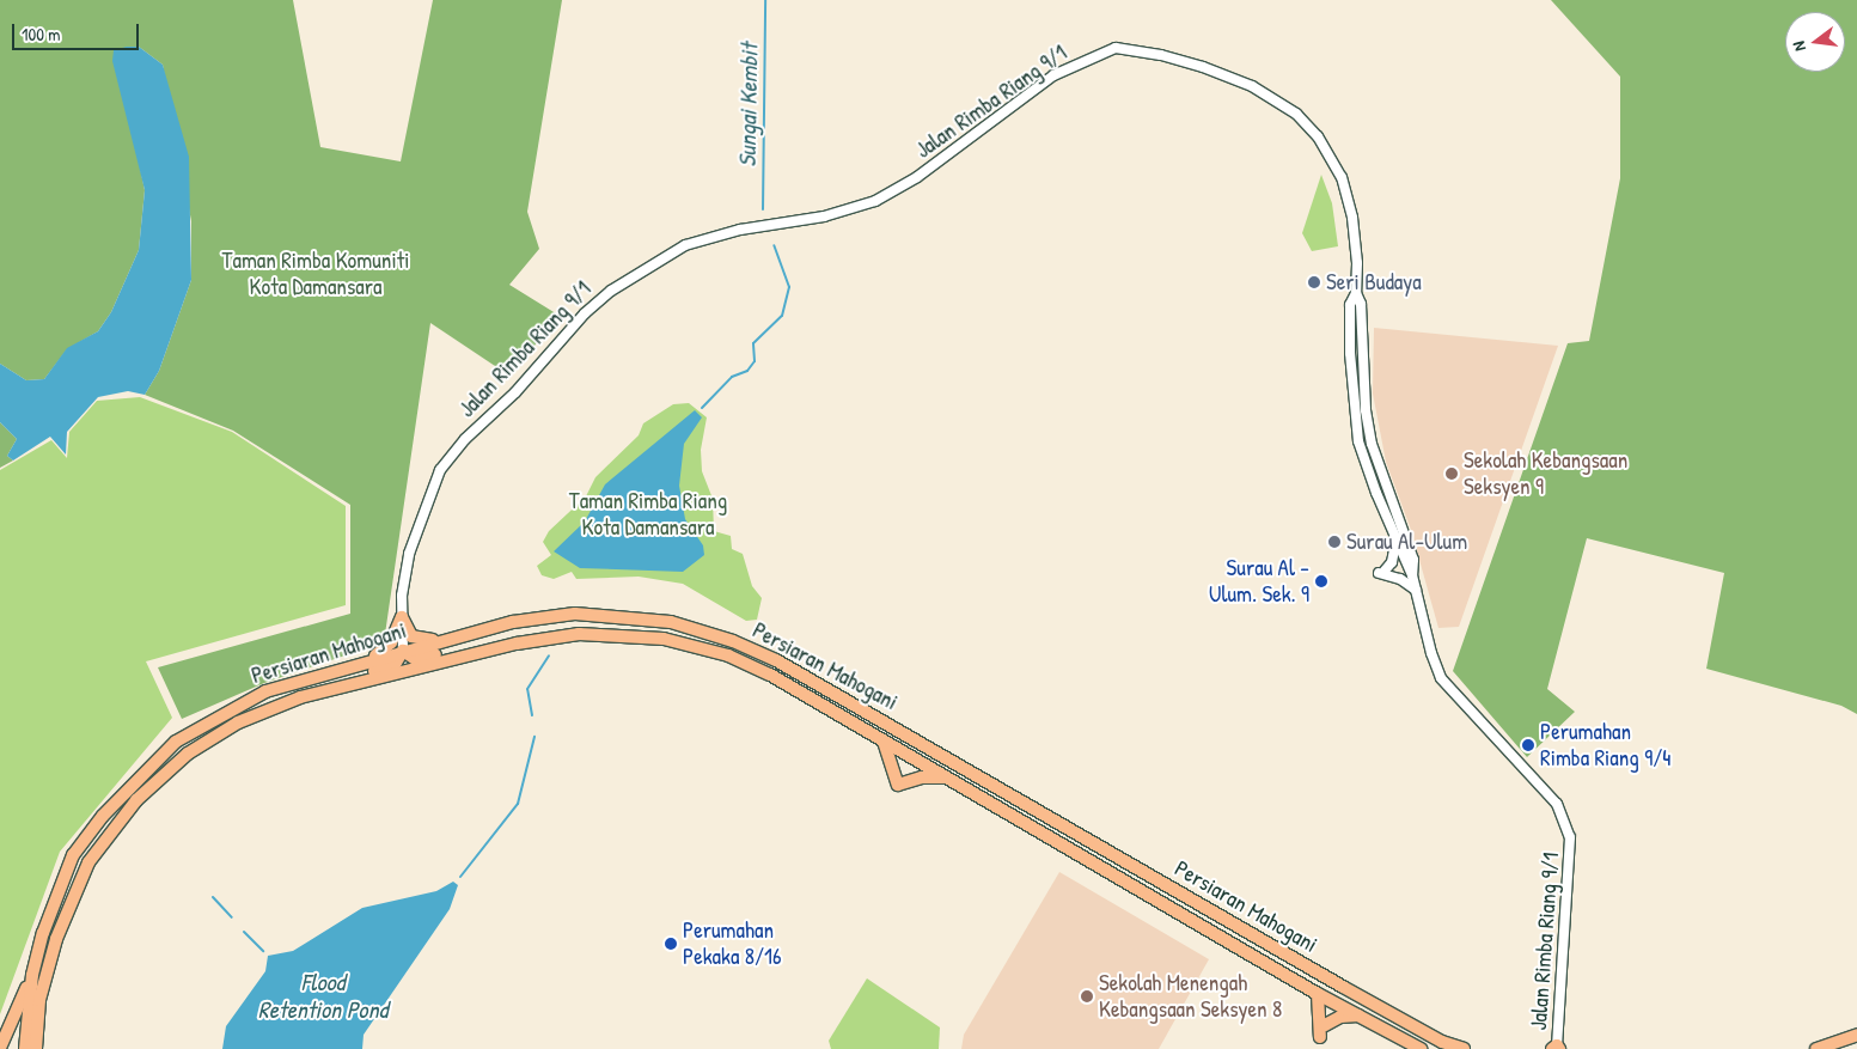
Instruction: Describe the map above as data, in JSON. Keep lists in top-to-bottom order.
{
  "streets": {
    "main road": ["Persiaran Mahogani"],
    "street": ["Jalan Rimba Riang 9/1"]
  },
  "crossings": [
    ["Jalan Rimba Riang 9/1", "Persiaran Mahogani"]
  ],
  "water": ["Sungai Kembit", "Flood Retention Pond"],
  "parks": ["Taman Rimba Komuniti Kota Damansara", "Taman Rimba Riang Kota Damansara"],
  "places": [
    "Seri Budaya",
    "Sekolah Kebangsaan Seksyen 9",
    "Surau Al-Ulum",
    "Surau Al - Ulum. Sek. 9",
    "Perumahan Rimba Riang 9/4",
    "Perumahan Pekaka 8/16",
    "Sekolah Menengah Kebangsaan Seksyen 8"
  ],
  "scale_bar": "100 m",
  "north": "left"
}
